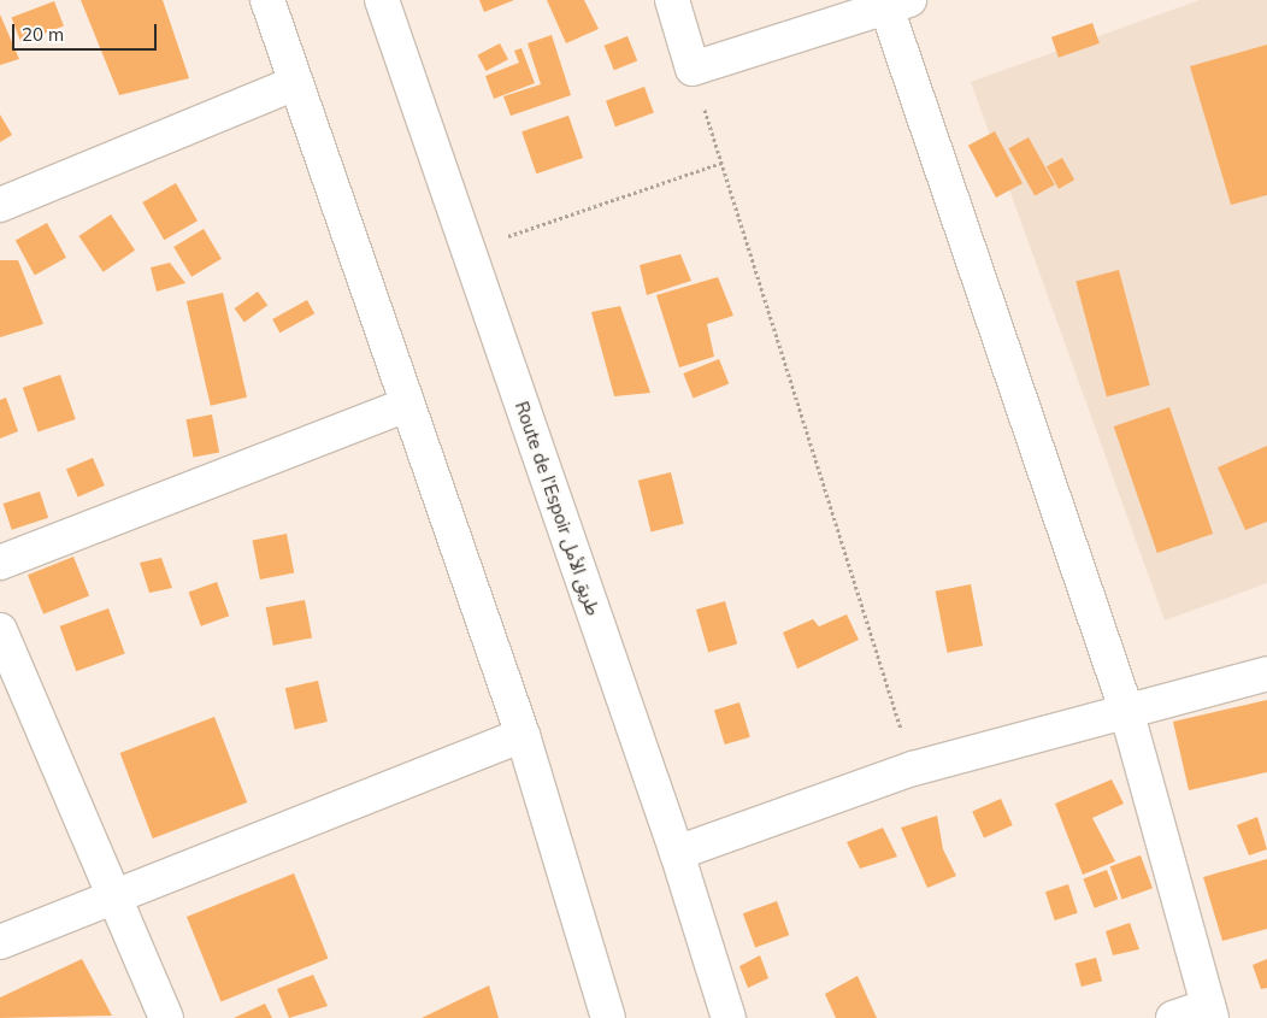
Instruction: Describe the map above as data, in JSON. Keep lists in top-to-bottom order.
{
  "streets": {
    "main road": ["Route de l’Espoir طريق الأمل"]
  },
  "scale_bar": "20 m"
}
